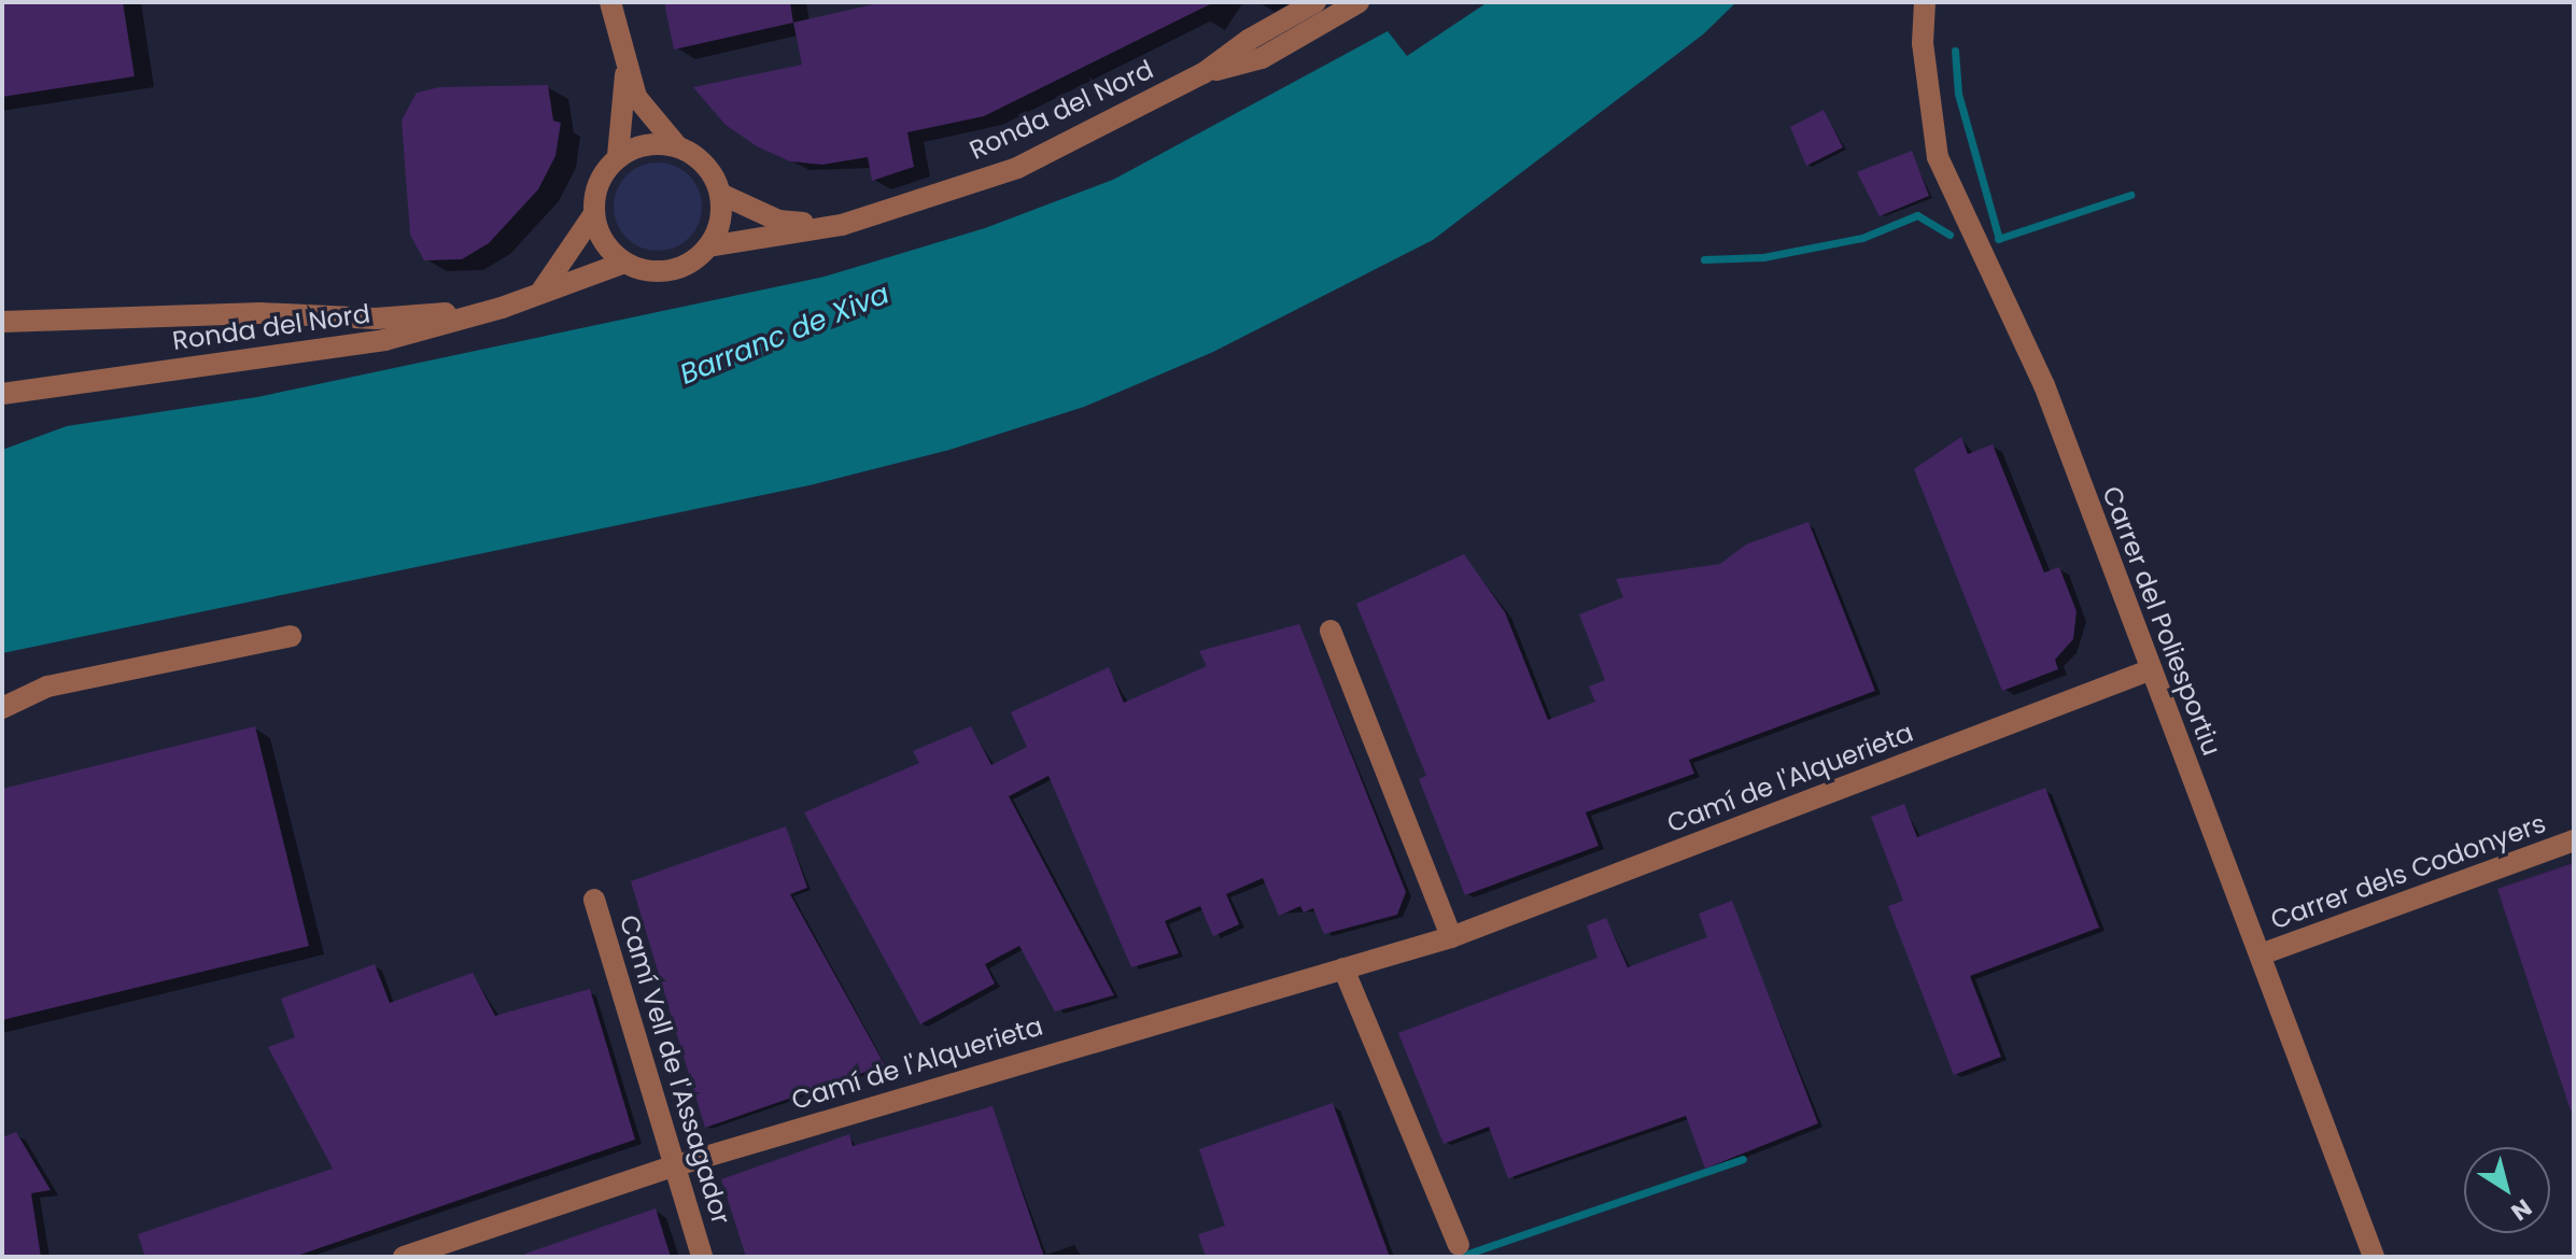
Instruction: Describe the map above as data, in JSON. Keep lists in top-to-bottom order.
{
  "streets": {
    "street": [
      "Ronda del Nord",
      "Carrer del Poliesportiu",
      "Camí de l'Alquerieta",
      "Carrer dels Codonyers",
      "Camí Vell de l'Assagador"
    ]
  },
  "crossings": [
    ["Carrer del Poliesportiu", "Camí de l'Alquerieta"],
    ["Carrer del Poliesportiu", "Carrer dels Codonyers"],
    ["Camí de l'Alquerieta", "Camí Vell de l'Assagador"]
  ],
  "water": ["Barranc de Xiva"],
  "north": "bottom right"
}
